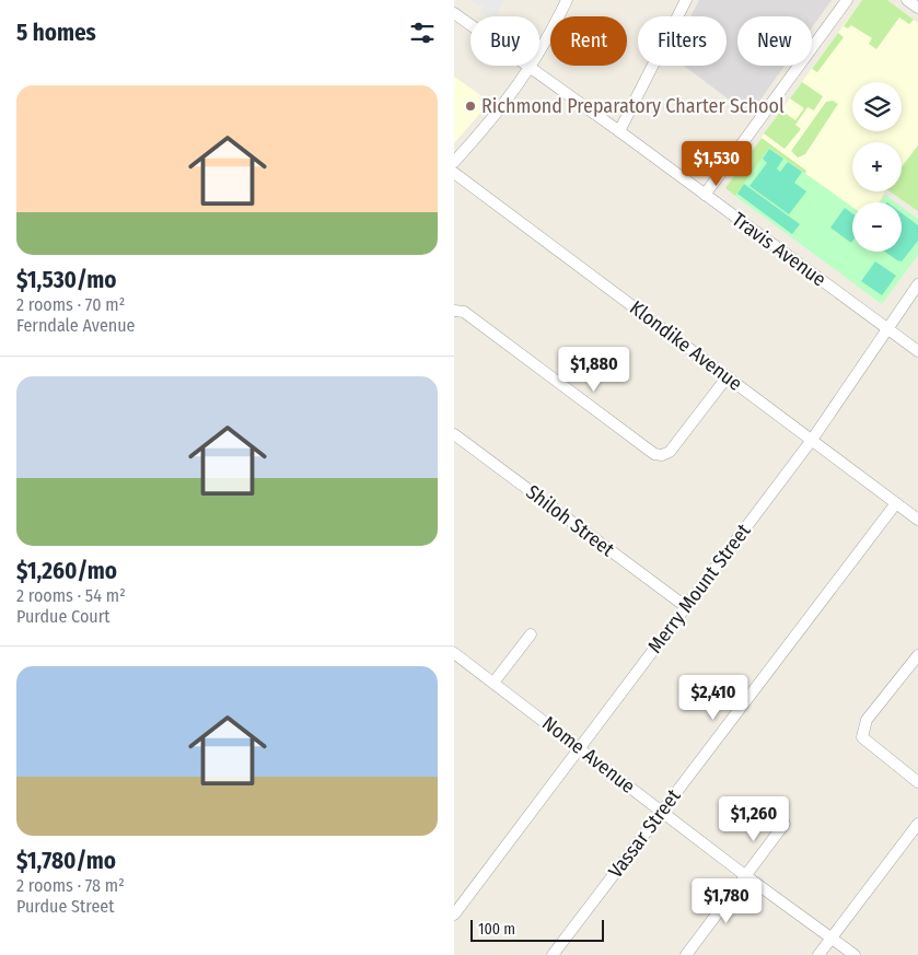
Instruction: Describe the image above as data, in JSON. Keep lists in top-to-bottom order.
{
  "streets": {
    "street": [
      "Travis Avenue",
      "Klondike Avenue",
      "Shiloh Street",
      "Merry Mount Street",
      "Nome Avenue",
      "Vassar Street"
    ]
  },
  "crossings": [
    ["Travis Avenue", "Merry Mount Street"],
    ["Klondike Avenue", "Merry Mount Street"],
    ["Klondike Avenue", "Vassar Street"],
    ["Shiloh Street", "Merry Mount Street"],
    ["Merry Mount Street", "Nome Avenue"],
    ["Nome Avenue", "Vassar Street"]
  ],
  "places": ["Richmond Preparatory Charter School"],
  "scale_bar": "100 m",
  "page": {
    "heading": "5 homes",
    "chip": [
      "Buy",
      "Rent",
      "Filters",
      "New"
    ],
    "list": [
      {
        "name": "$1,530/mo",
        "note": "2 rooms · 70 m² · Ferndale Avenue"
      },
      {
        "name": "$1,260/mo",
        "note": "2 rooms · 54 m² · Purdue Court"
      },
      {
        "name": "$1,780/mo",
        "note": "2 rooms · 78 m² · Purdue Street"
      }
    ],
    "map_buttons": ["+", "−"],
    "price": [
      "$1,530",
      "$1,880",
      "$2,410",
      "$1,260",
      "$1,780"
    ],
    "scale": "100 m"
  }
}
